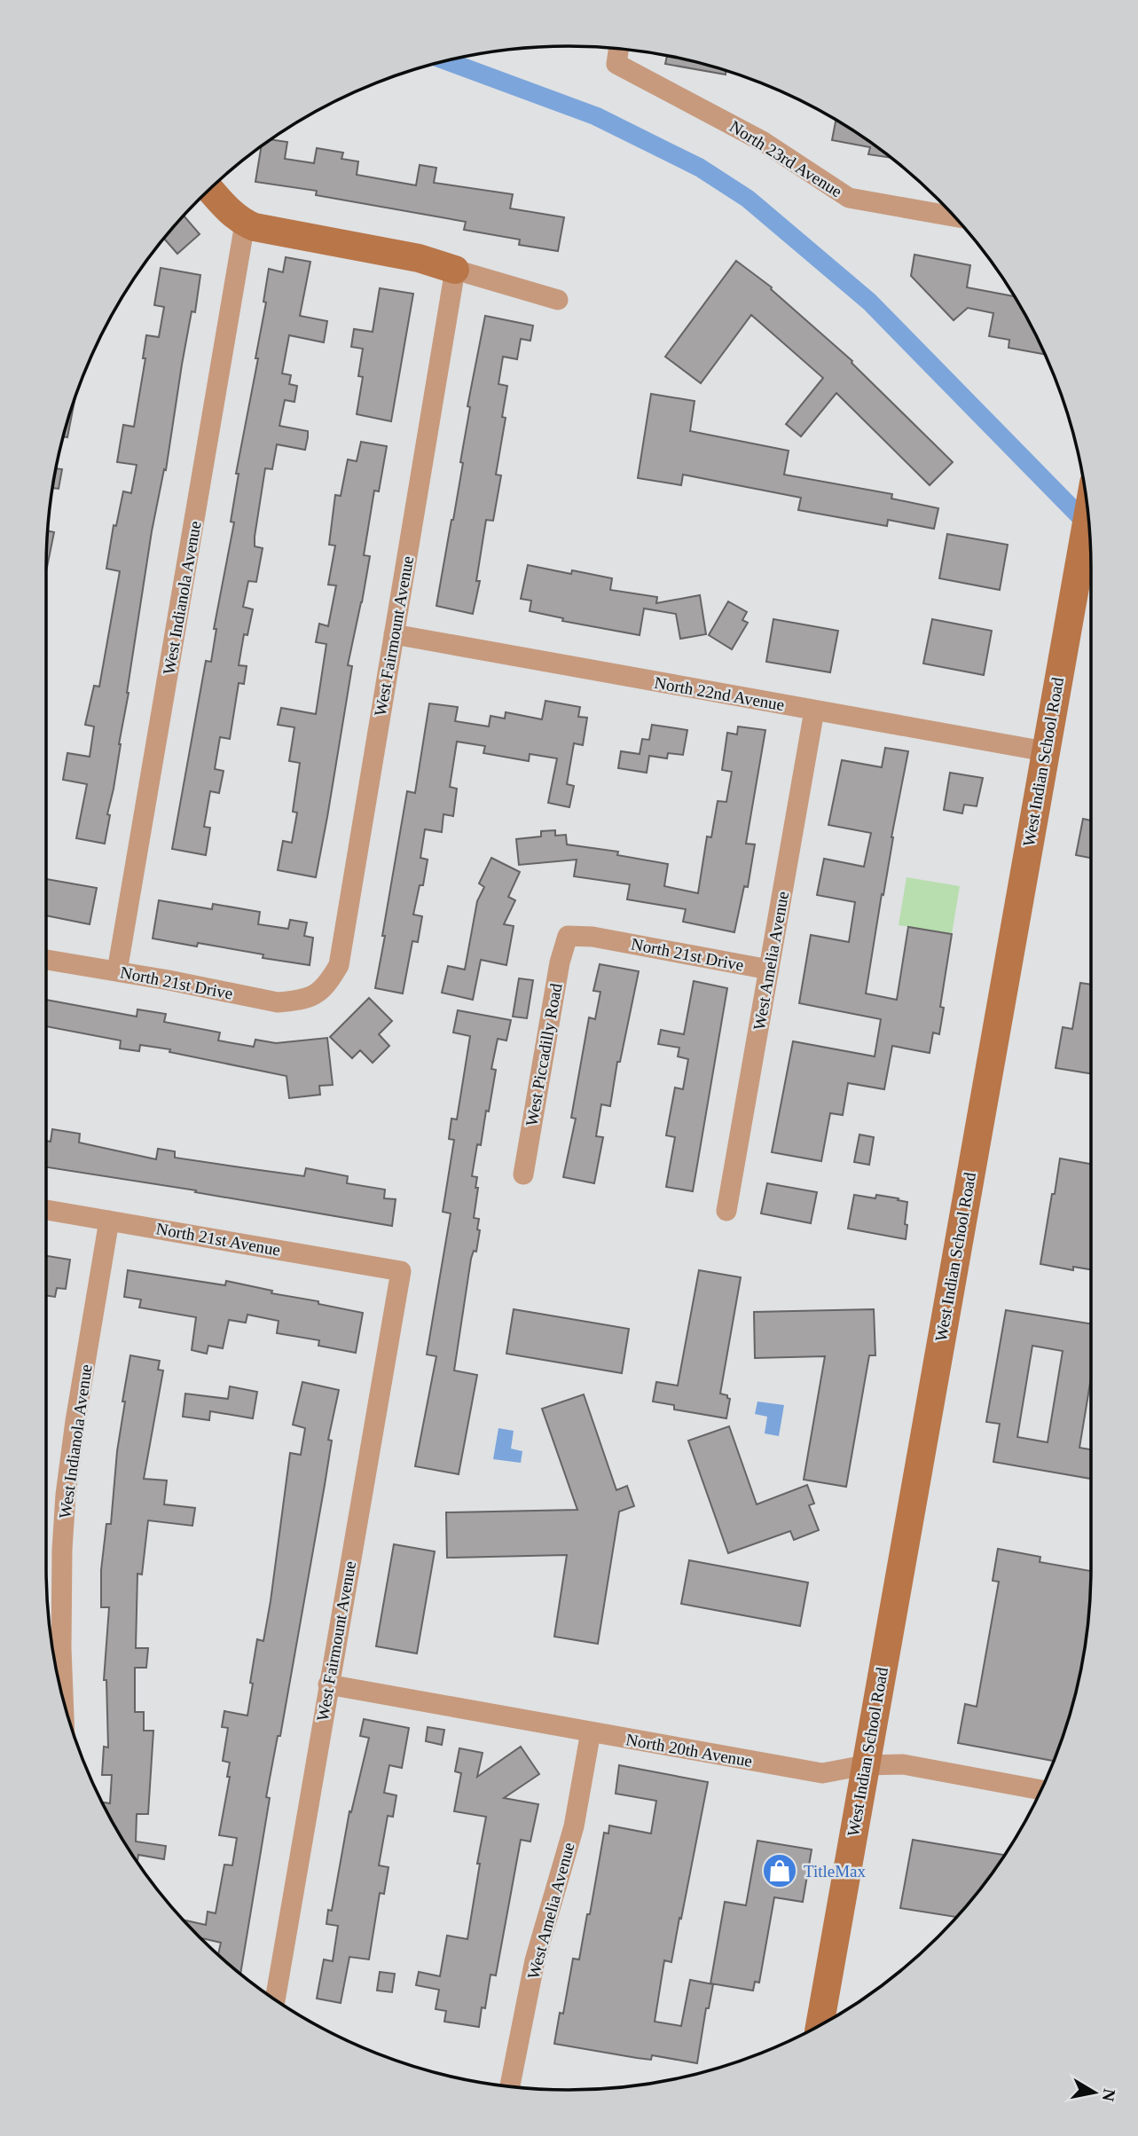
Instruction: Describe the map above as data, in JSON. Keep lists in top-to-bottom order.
{
  "streets": {
    "main road": ["West Indian School Road"],
    "street": [
      "North 23rd Avenue",
      "West Indianola Avenue",
      "West Fairmount Avenue",
      "North 22nd Avenue",
      "North 21st Drive",
      "West Amelia Avenue",
      "West Piccadilly Road",
      "North 21st Avenue",
      "North 20th Avenue"
    ]
  },
  "crossings": [
    ["West Indianola Avenue", "North 21st Drive"],
    ["West Indianola Avenue", "North 21st Avenue"],
    ["West Fairmount Avenue", "North 22nd Avenue"],
    ["West Fairmount Avenue", "North 21st Drive"],
    ["West Fairmount Avenue", "North 21st Avenue"],
    ["West Fairmount Avenue", "North 20th Avenue"],
    ["North 22nd Avenue", "West Indian School Road"],
    ["North 22nd Avenue", "West Amelia Avenue"],
    ["West Indian School Road", "North 20th Avenue"],
    ["North 21st Drive", "West Amelia Avenue"],
    ["North 21st Drive", "West Piccadilly Road"],
    ["West Amelia Avenue", "North 20th Avenue"]
  ],
  "places": {
    "shop": ["TitleMax"]
  },
  "north": "right"
}
